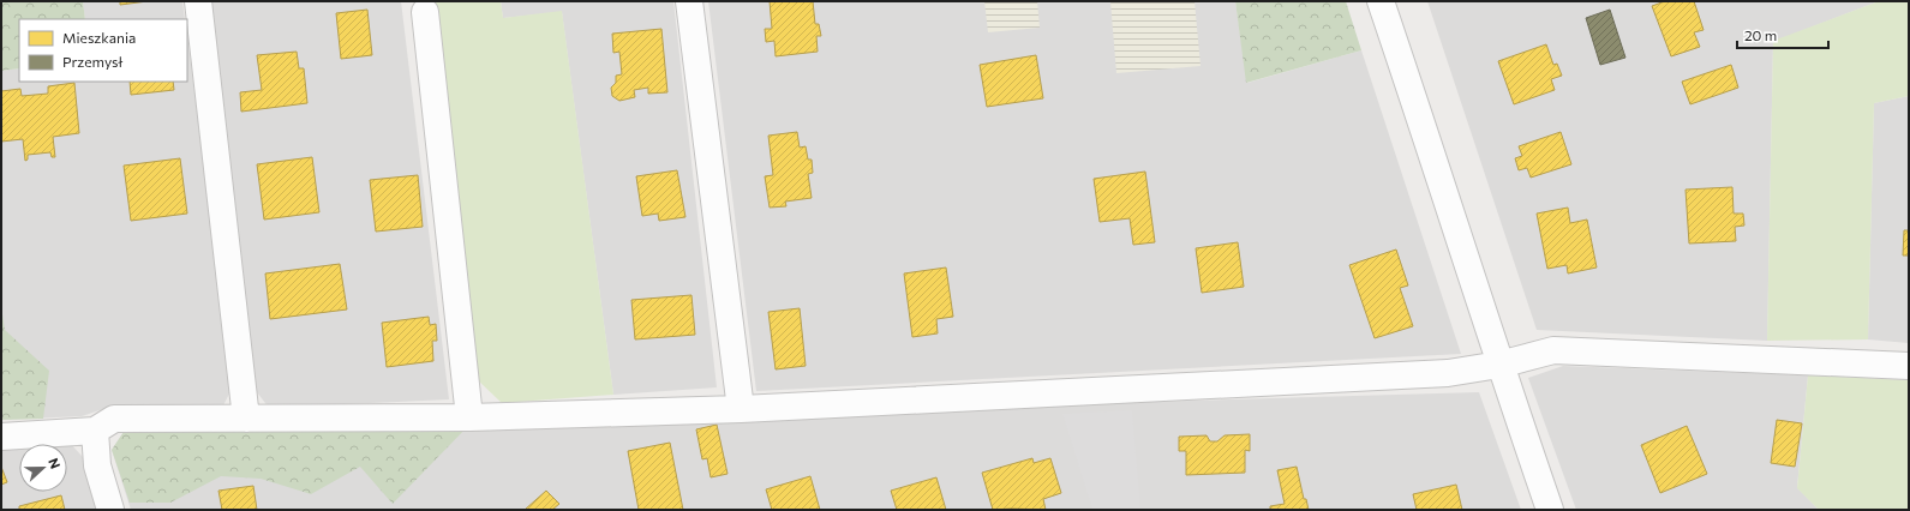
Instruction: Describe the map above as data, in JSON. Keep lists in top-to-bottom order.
{
  "legend": ["Mieszkania", "Przemysł"],
  "scale_bar": "20 m",
  "north": "right"
}
